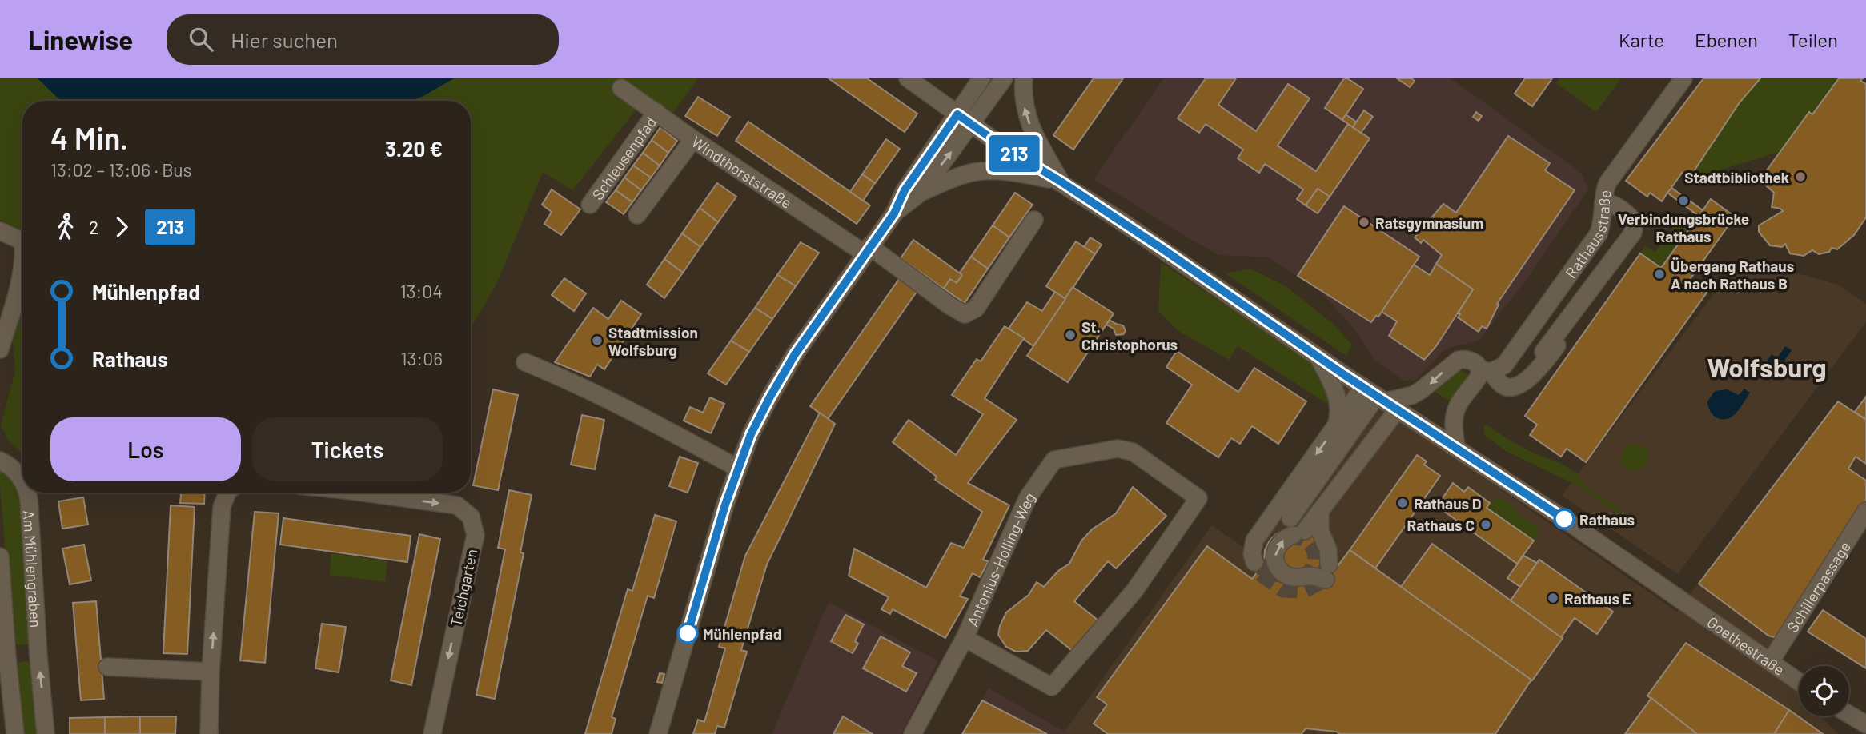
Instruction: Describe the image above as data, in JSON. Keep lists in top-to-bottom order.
{
  "streets": {
    "street": [
      "Schleusenpfad",
      "Windthorststraße",
      "Rathausstraße",
      "Antonius-Holling-Weg",
      "Am Mühlengraben",
      "Schillerpassage",
      "Teichgarten",
      "Goethestraße"
    ]
  },
  "crossings": [
    ["Schleusenpfad", "Windthorststraße"],
    ["Rathausstraße", "Goethestraße"],
    ["Schillerpassage", "Goethestraße"]
  ],
  "districts": ["Wolfsburg"],
  "places": [
    "Stadtbibliothek",
    "Verbindungsbrücke Rathaus",
    "Ratsgymnasium",
    "Übergang Rathaus A nach Rathaus B",
    "St. Christophorus",
    "Stadtmission Wolfsburg",
    "Rathaus D",
    "Rathaus",
    "Rathaus C",
    "Rathaus E",
    "Mühlenpfad"
  ],
  "lines": ["bus line 213"],
  "page": {
    "header": "Linewise",
    "search": "Hier suchen",
    "nav": ["Karte", "Ebenen", "Teilen"],
    "on_map": "213",
    "heading": ["4 Min.", "13:02 – 13:06 · Bus", "3.20 €"],
    "legs": ["2", "213"],
    "list": [
      {
        "name": "Mühlenpfad",
        "value": "13:04"
      },
      {
        "name": "Rathaus",
        "value": "13:06"
      }
    ],
    "buttons": ["Los", "Tickets"]
  }
}
